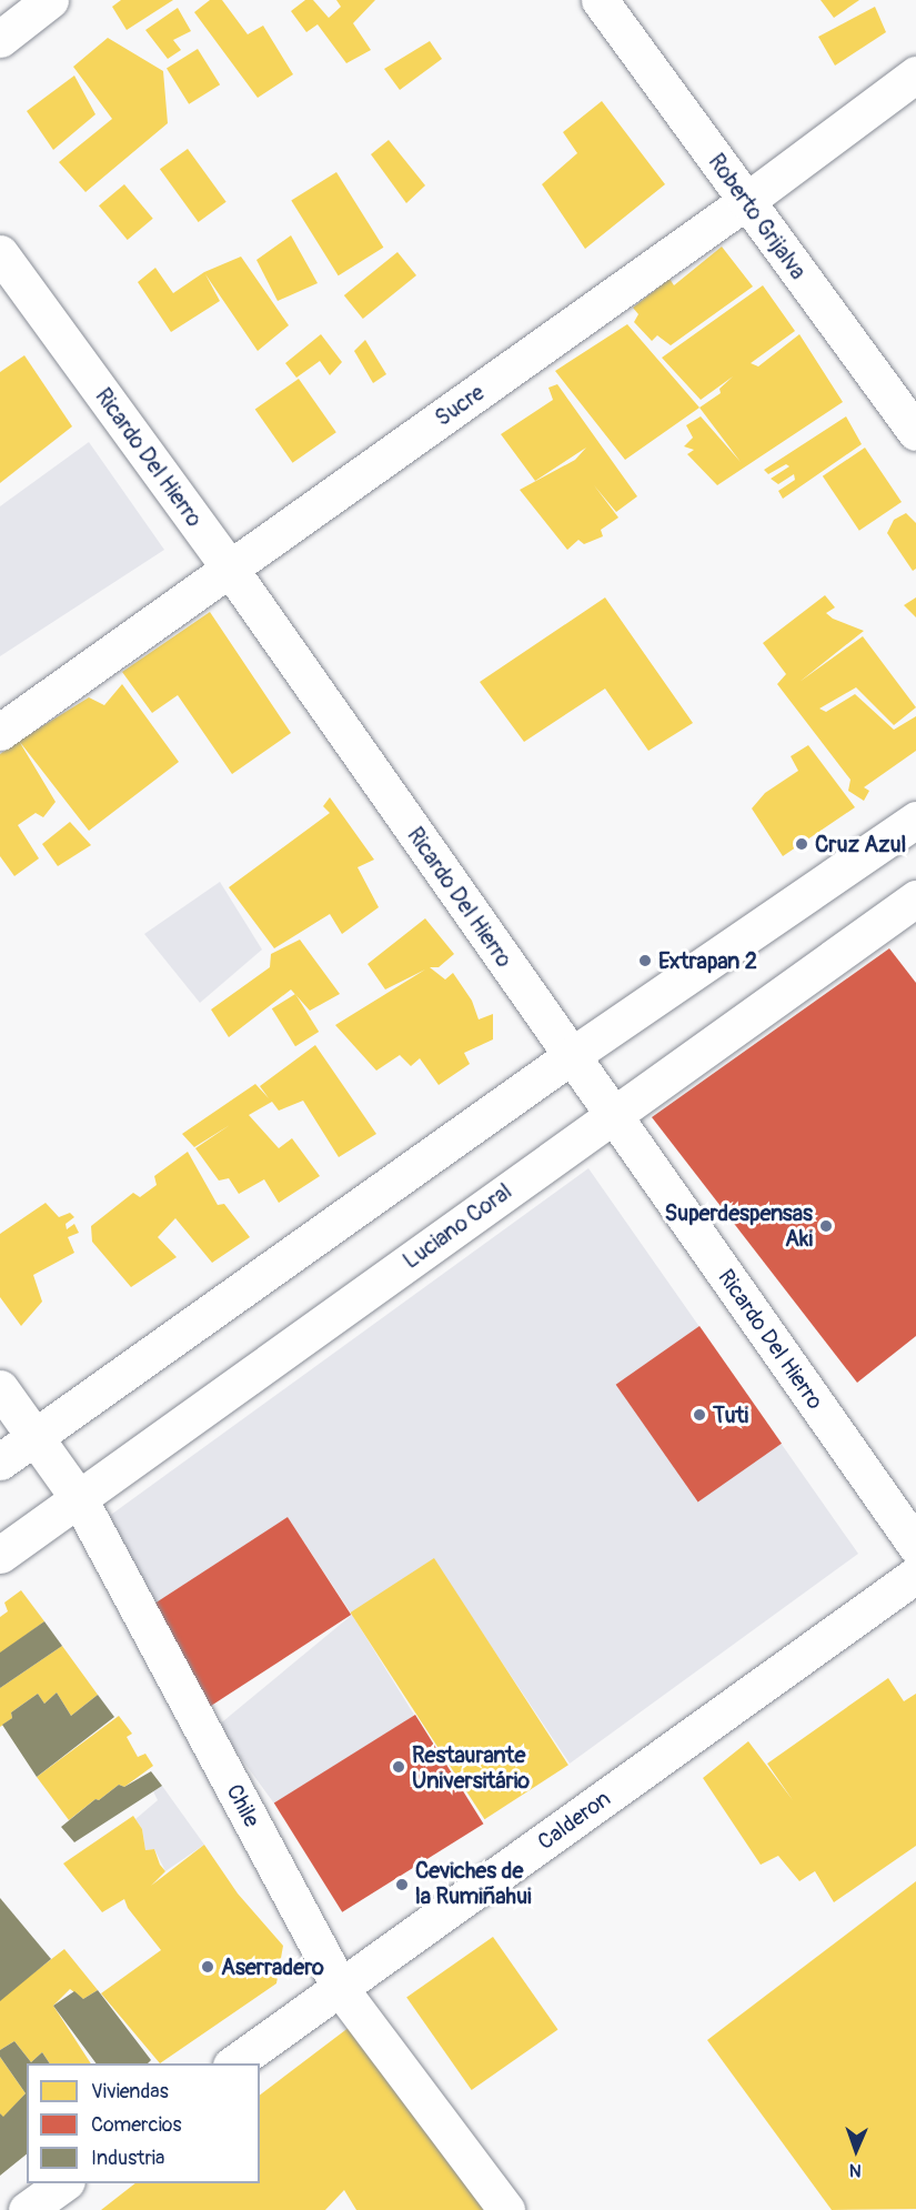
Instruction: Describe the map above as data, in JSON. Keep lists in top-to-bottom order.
{
  "streets": {
    "street": [
      "Roberto Grijalva",
      "Sucre",
      "Ricardo Del Hierro",
      "Luciano Coral",
      "Chile",
      "Calderon"
    ]
  },
  "crossings": [
    ["Roberto Grijalva", "Sucre"],
    ["Sucre", "Ricardo Del Hierro"],
    ["Ricardo Del Hierro", "Luciano Coral"],
    ["Luciano Coral", "Chile"],
    ["Chile", "Calderon"]
  ],
  "places": [
    "Cruz Azul",
    "Extrapan 2",
    "Superdespensas Aki",
    "Tuti",
    "Restaurante Universitário",
    "Ceviches de la Rumiñahui",
    "Aserradero"
  ],
  "legend": ["Viviendas", "Comercios", "Industria"],
  "north": "bottom"
}
